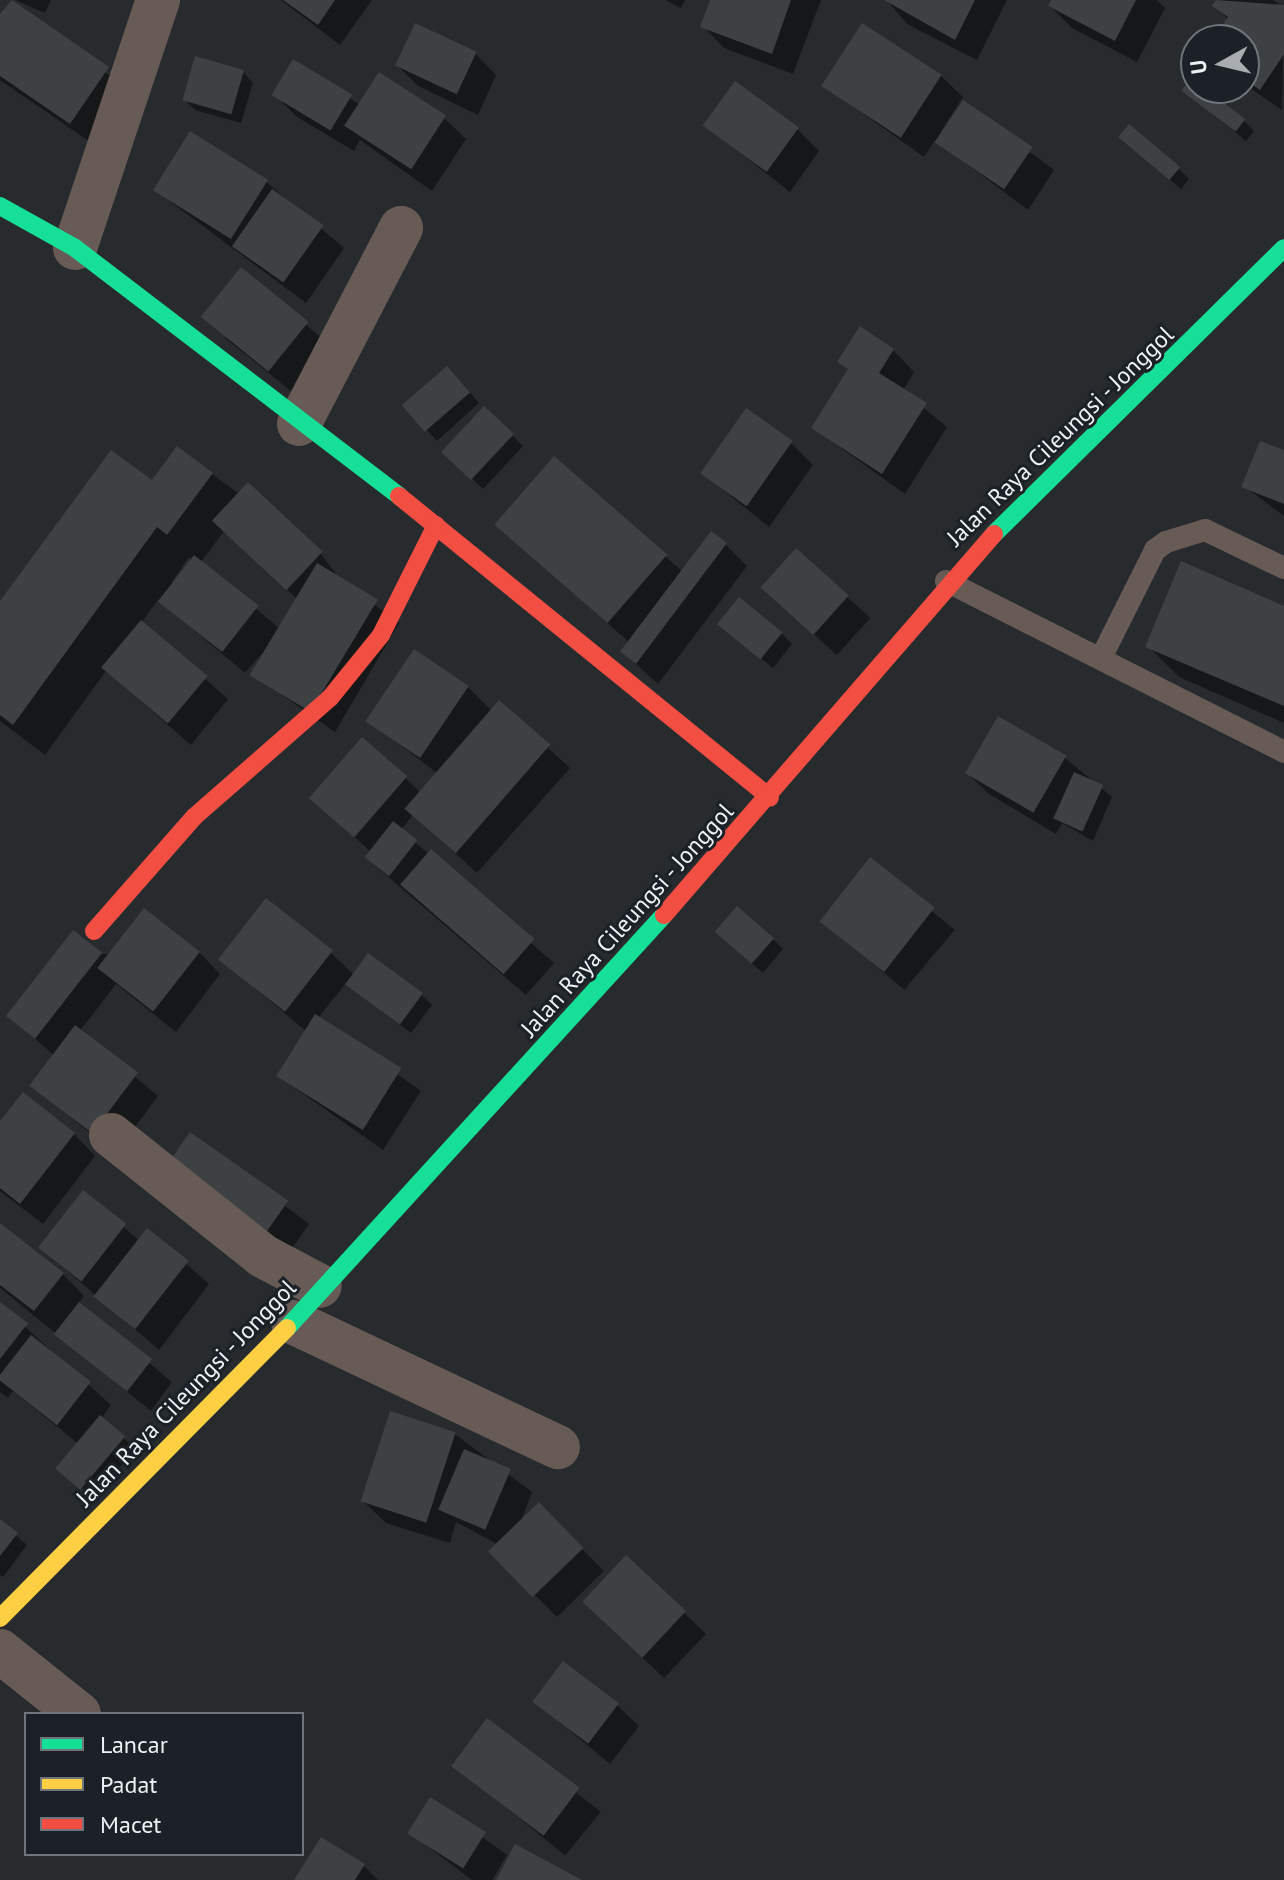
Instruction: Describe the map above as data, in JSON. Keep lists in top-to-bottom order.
{
  "streets": {
    "main road": ["Jalan Raya Cileungsi - Jonggol"]
  },
  "legend": ["Lancar", "Padat", "Macet"],
  "north": "left"
}
